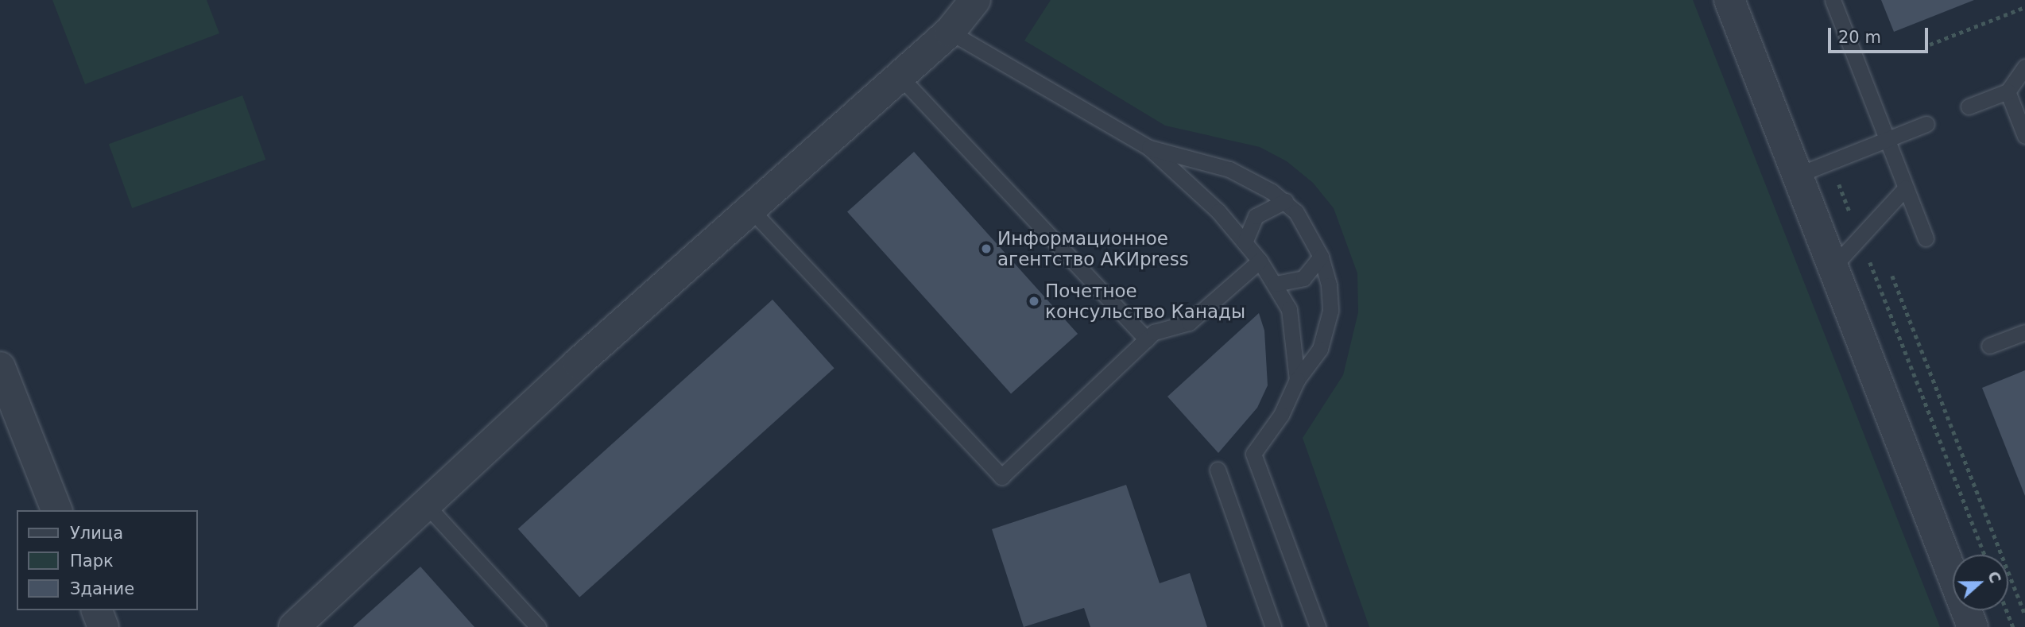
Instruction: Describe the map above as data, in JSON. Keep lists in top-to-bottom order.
{
  "places": ["Информационное агентство АКИpress", "Почетное консульство Канады"],
  "legend": ["Улица", "Парк", "Здание"],
  "scale_bar": "20 m",
  "north": "right"
}
